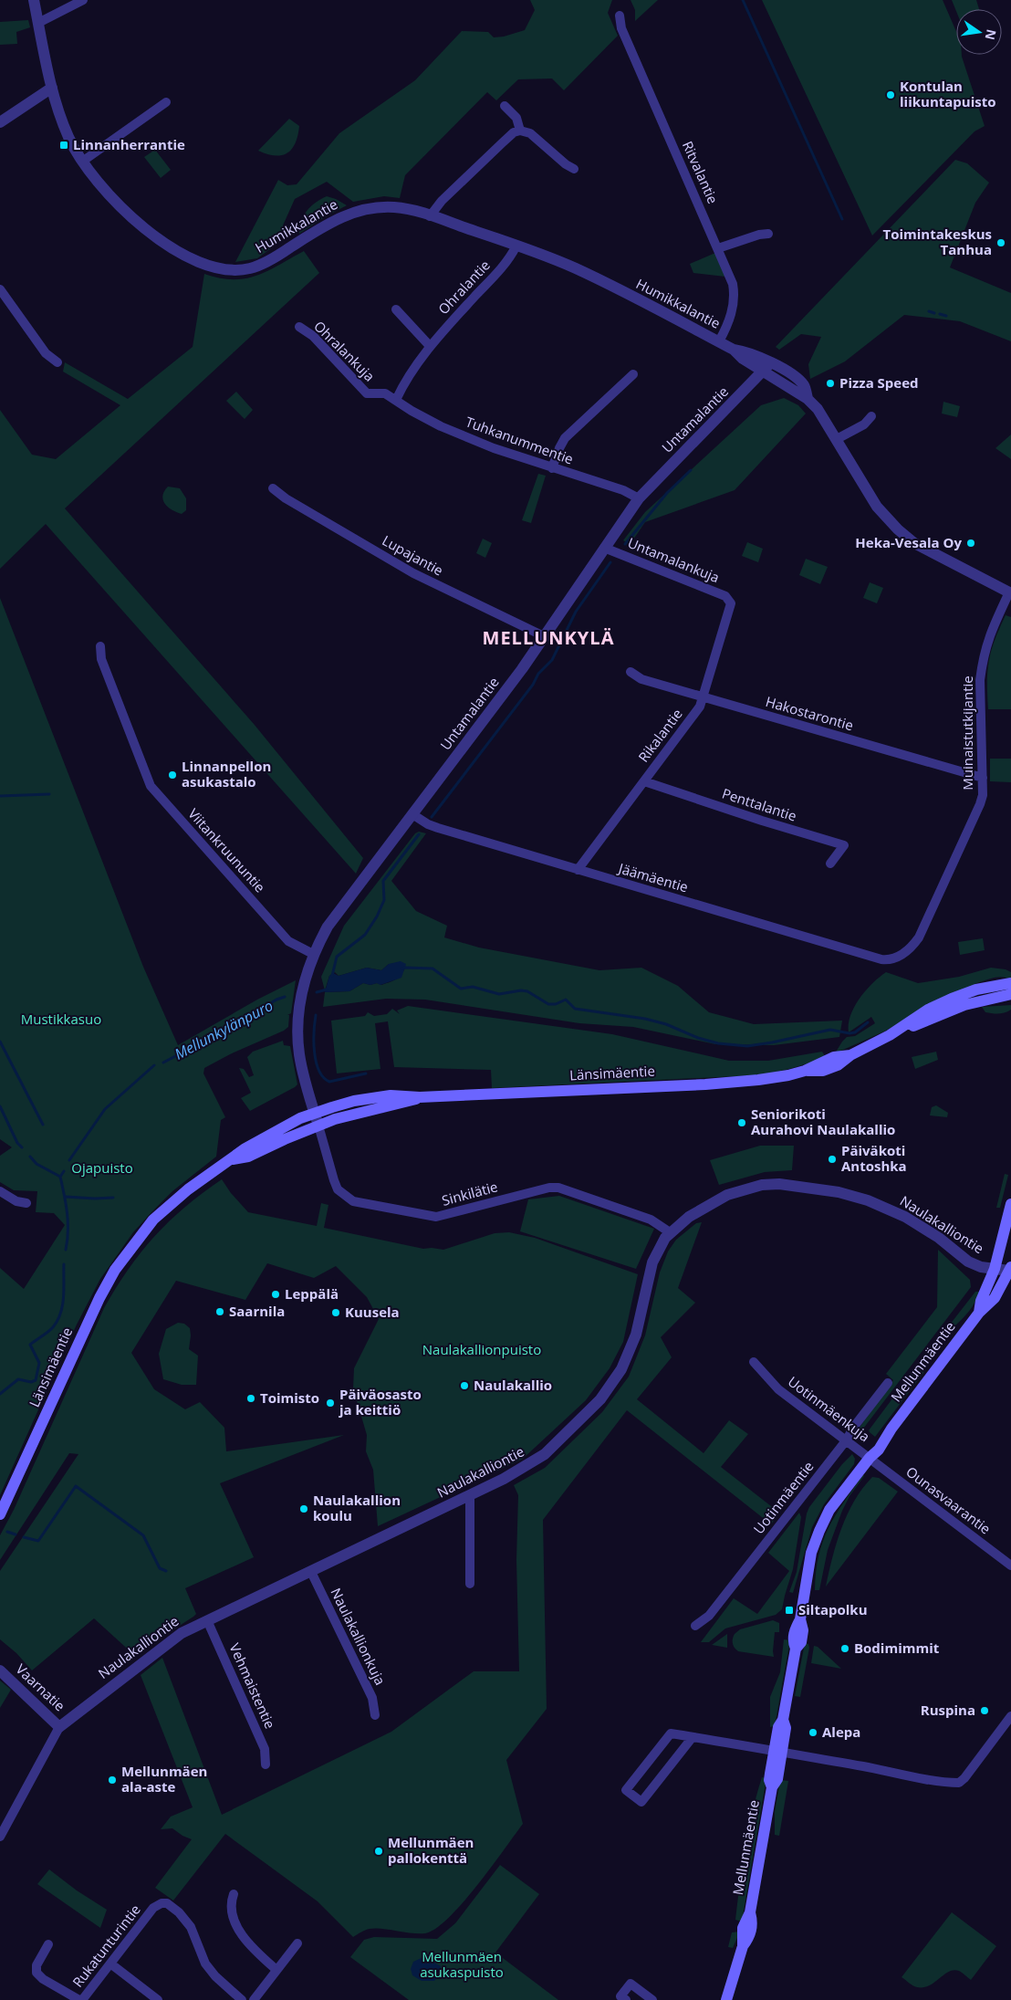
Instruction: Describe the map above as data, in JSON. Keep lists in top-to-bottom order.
{
  "streets": {
    "main road": ["Länsimäentie", "Mellunmäentie"],
    "street": [
      "Ritvalantie",
      "Humikkalantie",
      "Ohralantie",
      "Ohralankuja",
      "Untamalantie",
      "Tuhkanummentie",
      "Lupajantie",
      "Untamalankuja",
      "Hakostarontie",
      "Muinaistutkijantie",
      "Rikalantie",
      "Penttalantie",
      "Viitankruununtie",
      "Jäämäentie",
      "Sinkilätie",
      "Naulakalliontie",
      "Uotinmäenkuja",
      "Uotinmäentie",
      "Ounasvaarantie",
      "Naulakallionkuja",
      "Vehmaistentie",
      "Vaarnatie",
      "Rukatunturintie"
    ]
  },
  "crossings": [
    ["Ritvalantie", "Humikkalantie"],
    ["Humikkalantie", "Ohralantie"],
    ["Humikkalantie", "Untamalantie"],
    ["Humikkalantie", "Muinaistutkijantie"],
    ["Ohralantie", "Ohralankuja"],
    ["Ohralantie", "Tuhkanummentie"],
    ["Ohralankuja", "Tuhkanummentie"],
    ["Untamalantie", "Tuhkanummentie"],
    ["Untamalantie", "Lupajantie"],
    ["Untamalantie", "Untamalankuja"],
    ["Untamalantie", "Viitankruununtie"],
    ["Untamalantie", "Jäämäentie"],
    ["Untamalantie", "Länsimäentie"],
    ["Untamalantie", "Sinkilätie"],
    ["Untamalankuja", "Rikalantie"],
    ["Hakostarontie", "Muinaistutkijantie"],
    ["Hakostarontie", "Rikalantie"],
    ["Muinaistutkijantie", "Jäämäentie"],
    ["Rikalantie", "Penttalantie"],
    ["Rikalantie", "Jäämäentie"],
    ["Länsimäentie", "Sinkilätie"],
    ["Sinkilätie", "Naulakalliontie"],
    ["Naulakalliontie", "Mellunmäentie"],
    ["Naulakalliontie", "Naulakallionkuja"],
    ["Naulakalliontie", "Vehmaistentie"],
    ["Naulakalliontie", "Vaarnatie"],
    ["Mellunmäentie", "Uotinmäenkuja"],
    ["Mellunmäentie", "Ounasvaarantie"],
    ["Uotinmäenkuja", "Uotinmäentie"],
    ["Uotinmäenkuja", "Ounasvaarantie"]
  ],
  "districts": ["MELLUNKYLÄ"],
  "water": ["Mellunkylänpuro"],
  "parks": [
    "Mustikkasuo",
    "Ojapuisto",
    "Naulakallionpuisto",
    "Mellunmäen asukaspuisto"
  ],
  "places": {
    "other": [
      "Kontulan liikuntapuisto",
      "Toimintakeskus Tanhua",
      "Pizza Speed",
      "Heka-Vesala Oy",
      "Linnanpellon asukastalo",
      "Seniorikoti Aurahovi Naulakallio",
      "Päiväkoti Antoshka",
      "Leppälä",
      "Saarnila",
      "Kuusela",
      "Naulakallio",
      "Toimisto",
      "Päiväosasto ja keittiö",
      "Naulakallion koulu",
      "Bodimimmit",
      "Ruspina",
      "Alepa",
      "Mellunmäen ala-aste",
      "Mellunmäen pallokenttä"
    ],
    "transit": ["Linnanherrantie", "Siltapolku"]
  },
  "north": "right"
}
